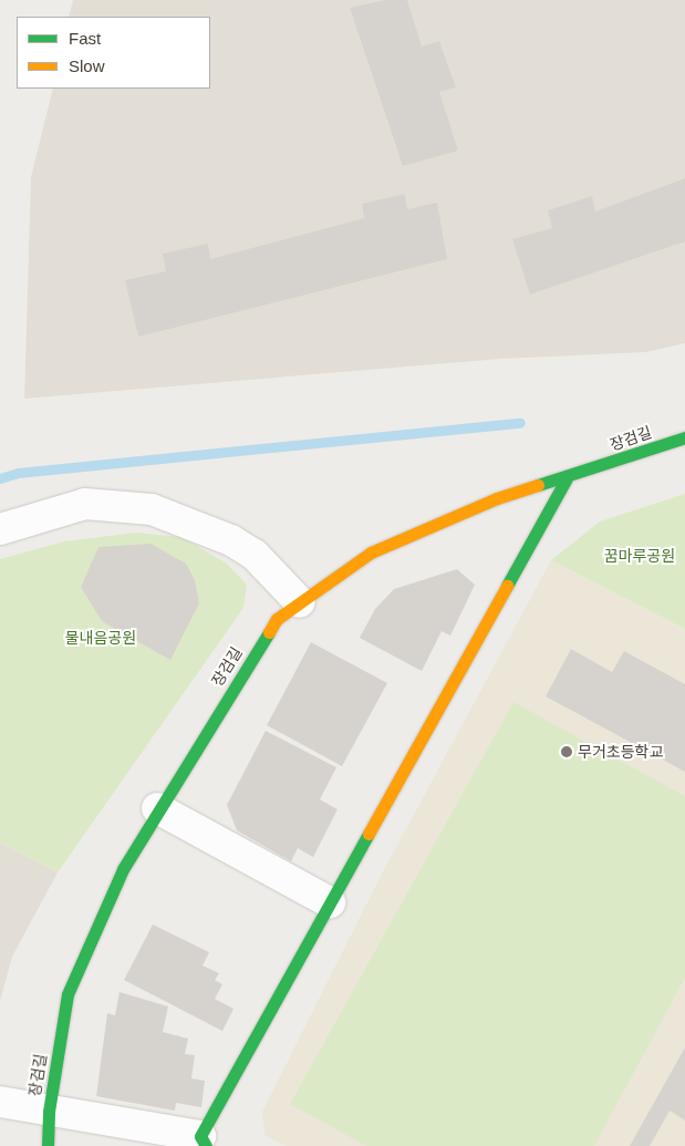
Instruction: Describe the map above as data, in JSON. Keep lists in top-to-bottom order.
{
  "streets": {
    "main road": ["장검길"]
  },
  "parks": ["꿈마루공원", "물내음공원"],
  "places": ["무거초등학교"],
  "legend": ["Fast", "Slow"]
}
